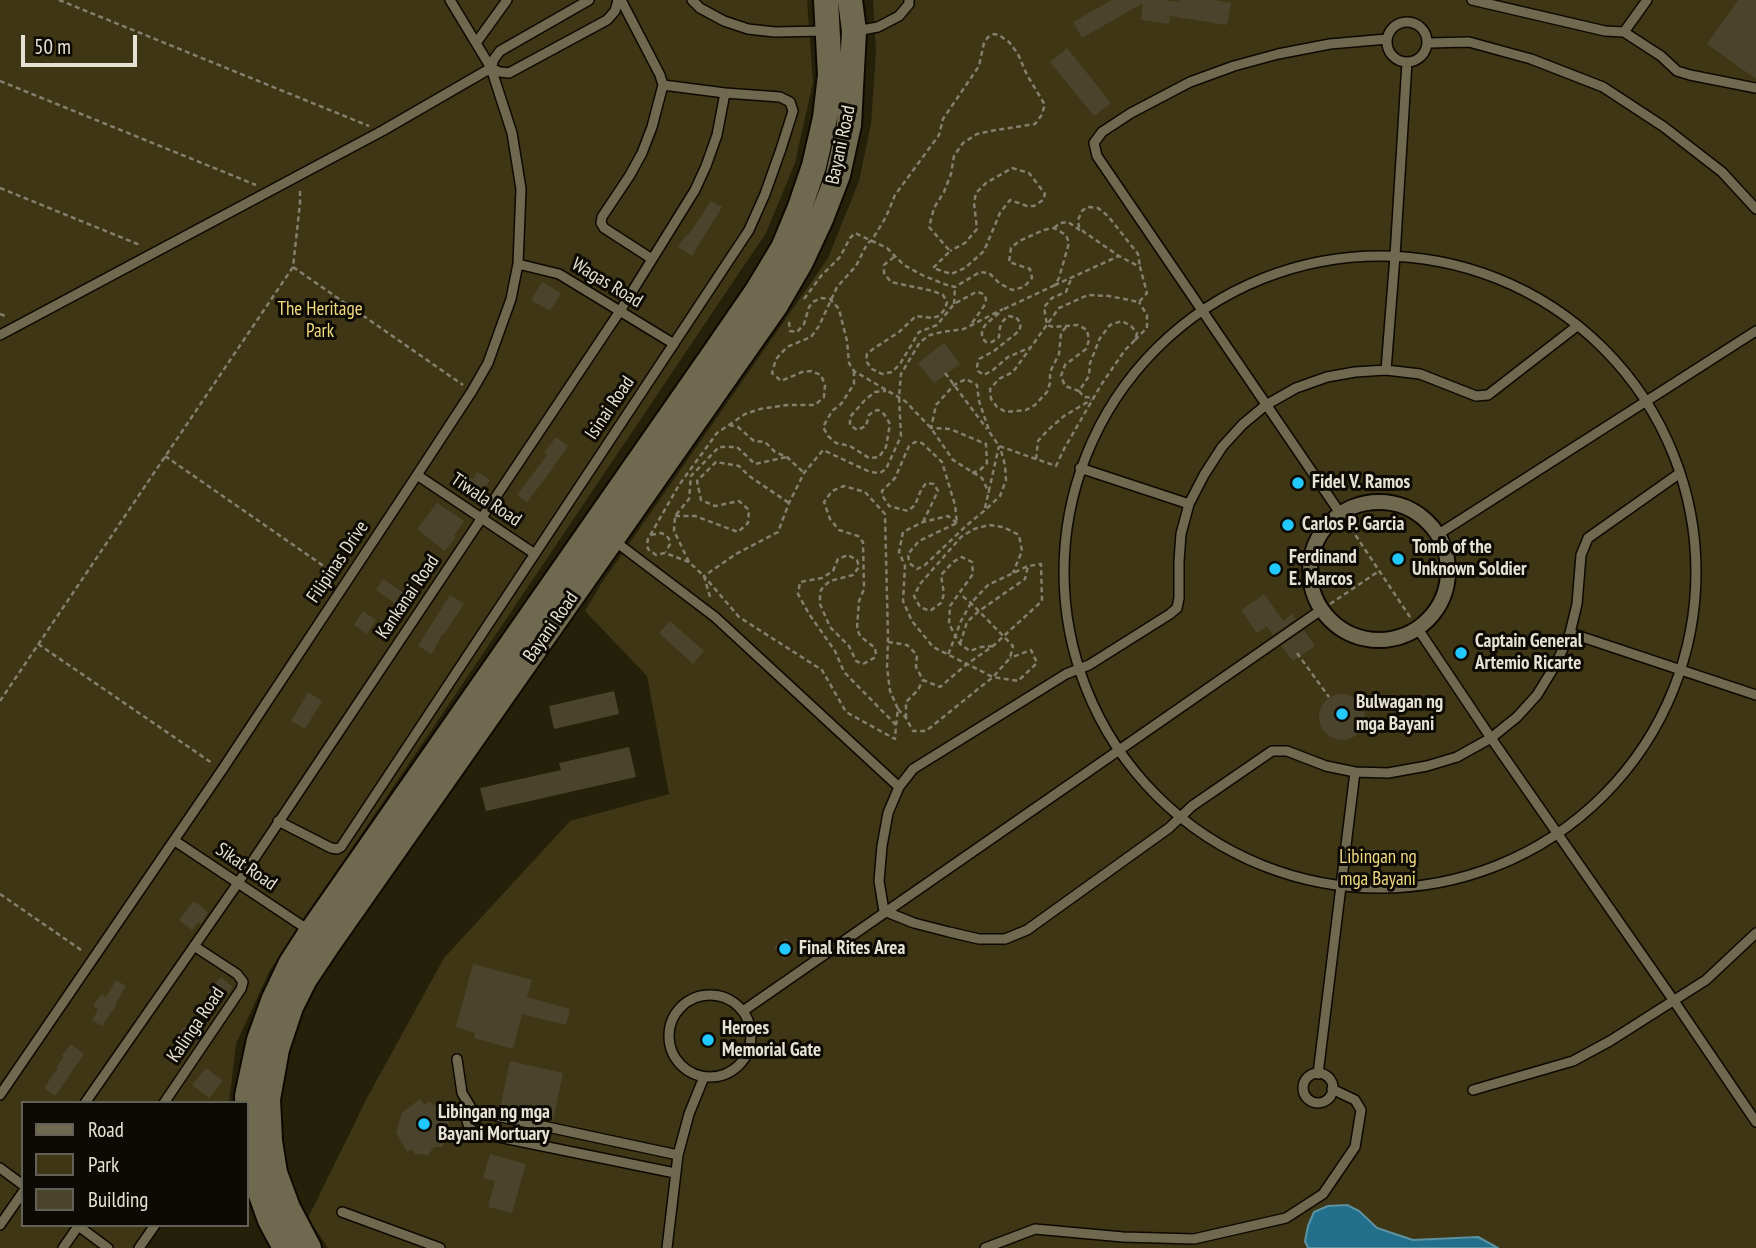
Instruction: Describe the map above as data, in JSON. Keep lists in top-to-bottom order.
{
  "streets": {
    "main road": ["Bayani Road"],
    "lane": [
      "Wagas Road",
      "Isinai Road",
      "Tiwala Road",
      "Filipinas Drive",
      "Kankanai Road",
      "Sikat Road",
      "Kalinga Road"
    ]
  },
  "crossings": [
    ["Bayani Road", "Sikat Road"],
    ["Wagas Road", "Isinai Road"],
    ["Wagas Road", "Filipinas Drive"],
    ["Wagas Road", "Kankanai Road"],
    ["Isinai Road", "Tiwala Road"],
    ["Isinai Road", "Kankanai Road"],
    ["Tiwala Road", "Filipinas Drive"],
    ["Tiwala Road", "Kankanai Road"],
    ["Filipinas Drive", "Sikat Road"],
    ["Kankanai Road", "Sikat Road"],
    ["Kankanai Road", "Kalinga Road"]
  ],
  "parks": ["The Heritage Park", "Libingan ng mga Bayani"],
  "places": [
    "Fidel V. Ramos",
    "Carlos P. Garcia",
    "Tomb of the Unknown Soldier",
    "Ferdinand E. Marcos",
    "Captain General Artemio Ricarte",
    "Bulwagan ng mga Bayani",
    "Final Rites Area",
    "Heroes Memorial Gate",
    "Libingan ng mga Bayani Mortuary"
  ],
  "legend": ["Road", "Park", "Building"],
  "scale_bar": "50 m"
}
